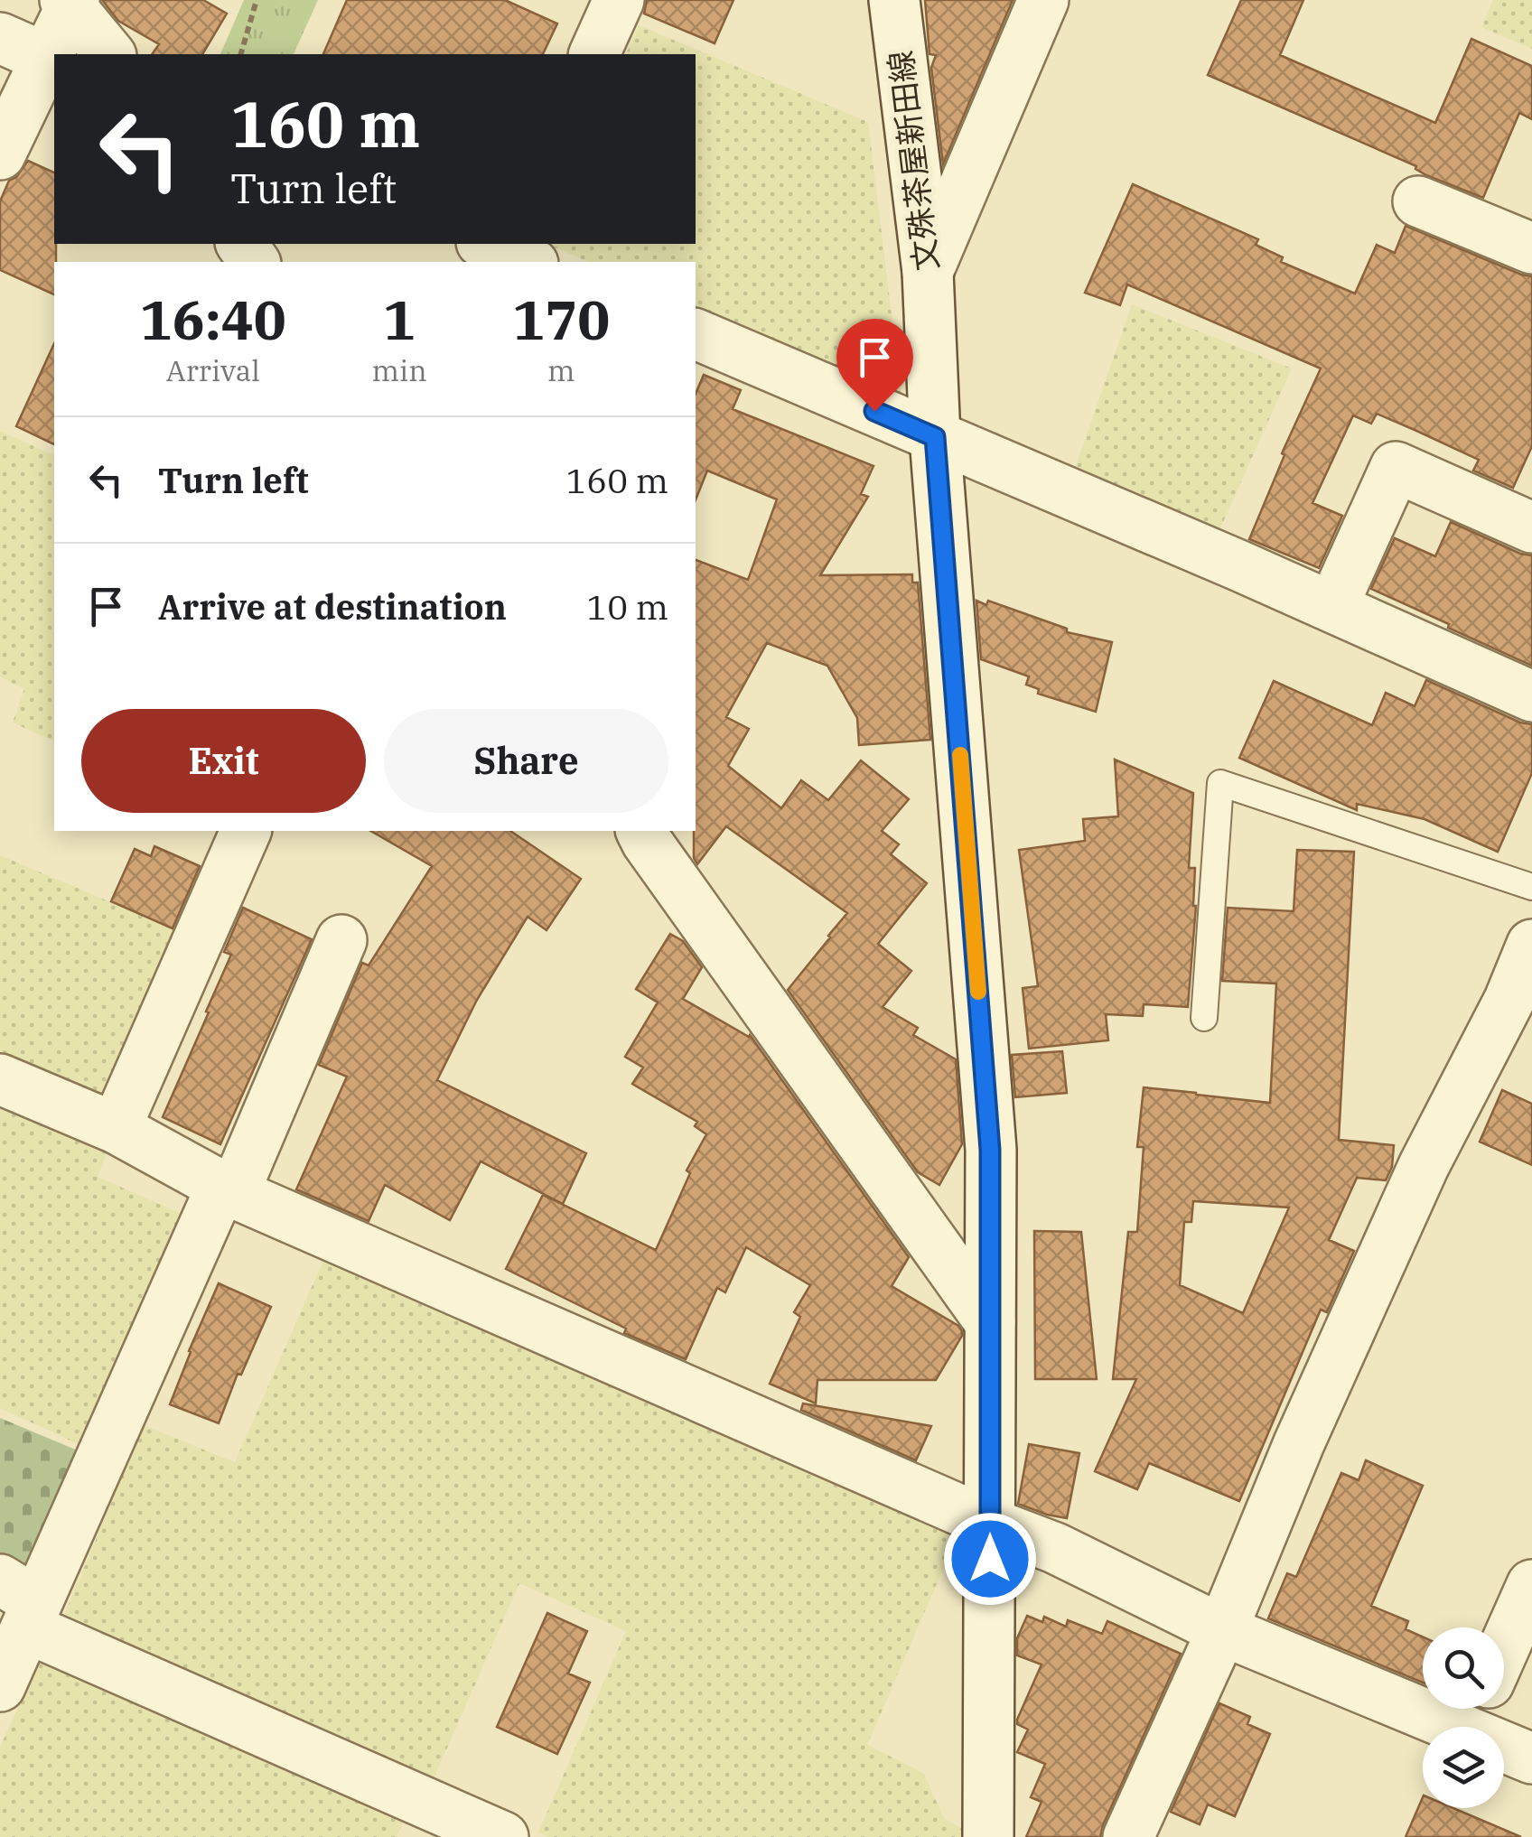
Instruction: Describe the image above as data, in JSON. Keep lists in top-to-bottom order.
{
  "streets": {
    "street": ["文殊茶屋新田線"]
  },
  "page": {
    "turn": ["160 m", "Turn left"],
    "eta": [
      "16:40",
      "Arrival",
      "1",
      "min",
      "170",
      "m"
    ],
    "list": [
      {
        "name": "Turn left",
        "value": "160 m"
      },
      {
        "name": "Arrive at destination",
        "value": "10 m"
      }
    ],
    "buttons": ["Exit", "Share"]
  }
}
